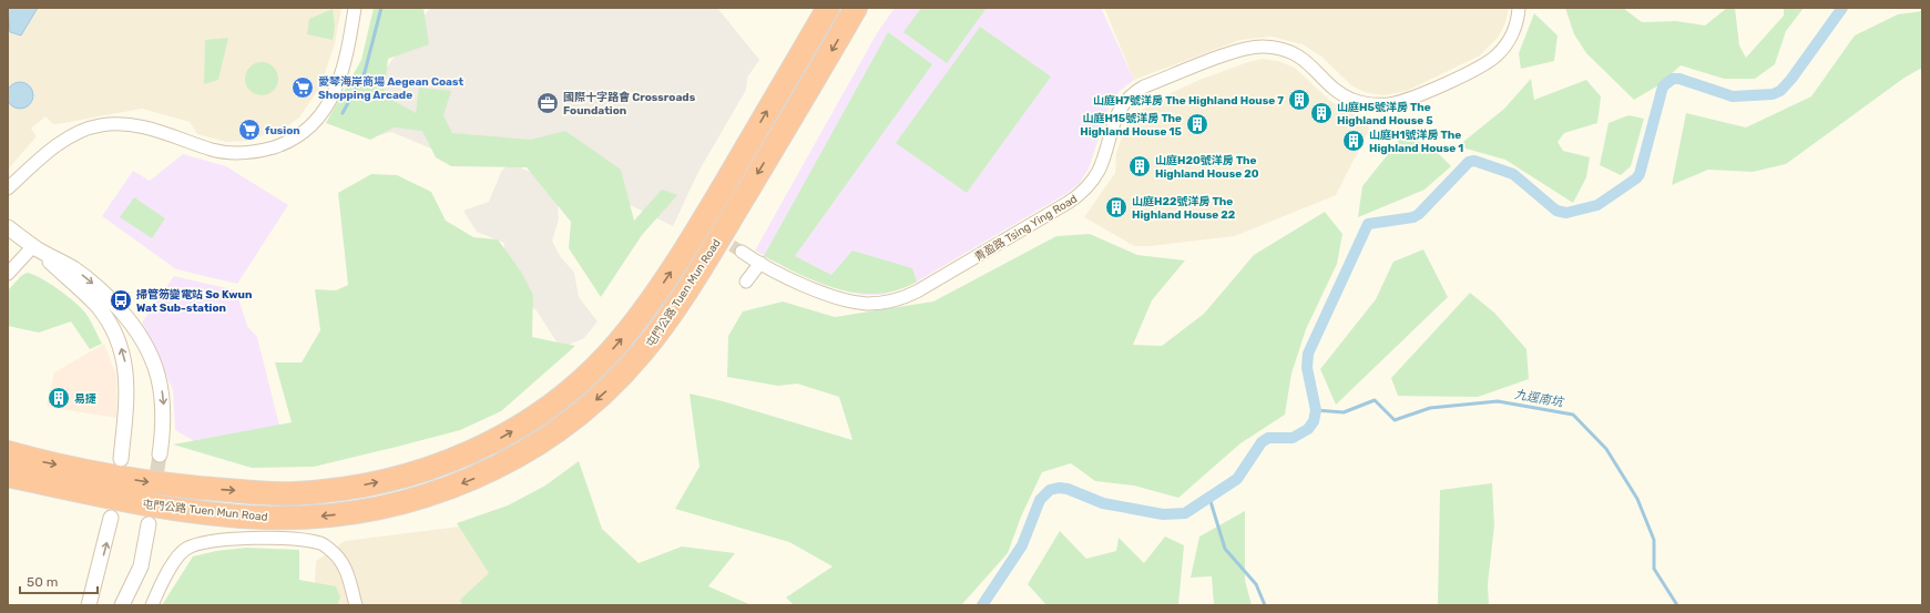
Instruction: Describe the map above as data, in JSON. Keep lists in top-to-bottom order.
{
  "streets": {
    "highway": ["屯門公路 Tuen Mun Road"],
    "street": ["青盈路 Tsing Ying Road"]
  },
  "water": ["九逕南坑"],
  "places": {
    "supermarket": ["愛琴海岸商場 Aegean Coast Shopping Arcade", "fusion"],
    "building": [
      "山庭H7號洋房 The Highland House 7",
      "山庭H5號洋房 The Highland House 5",
      "山庭H15號洋房 The Highland House 15",
      "山庭H1號洋房 The Highland House 1",
      "山庭H20號洋房 The Highland House 20",
      "山庭H22號洋房 The Highland House 22",
      "易捷"
    ],
    "office": ["國際十字路會 Crossroads Foundation"],
    "bus stop": ["掃管笏變電站 So Kwun Wat Sub-station"]
  },
  "scale_bar": "50 m"
}
